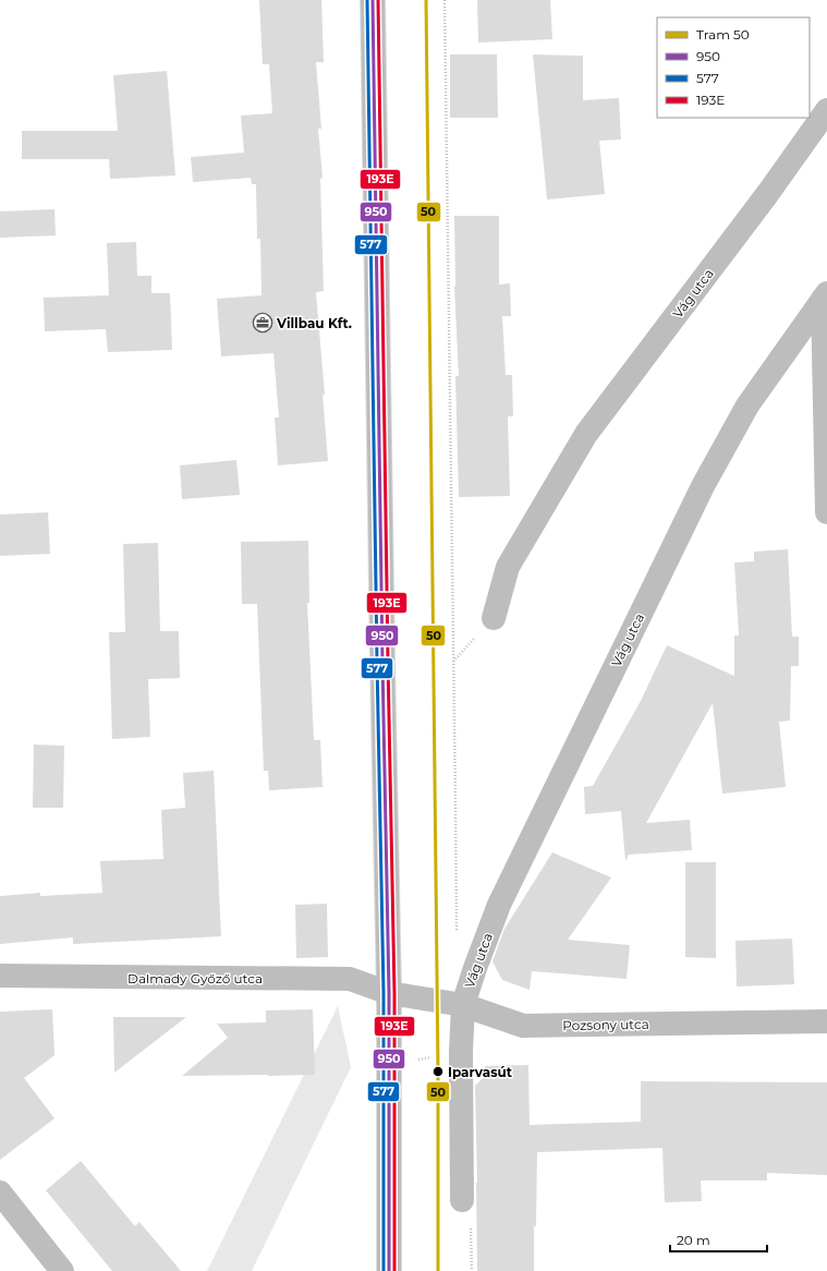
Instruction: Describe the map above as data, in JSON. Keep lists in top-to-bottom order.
{
  "streets": {
    "street": ["Vág utca", "Dalmady Győző utca", "Pozsony utca"]
  },
  "crossings": [
    ["Vág utca", "Pozsony utca"],
    ["Dalmady Győző utca", "Pozsony utca"]
  ],
  "places": {
    "office": ["Villbau Kft."],
    "other": ["Iparvasút"]
  },
  "lines": [
    "tram line 50",
    "transit line 950",
    "transit line 577",
    "transit line 193E"
  ],
  "legend": [
    "Tram 50",
    "950",
    "577",
    "193E"
  ],
  "scale_bar": "20 m"
}
